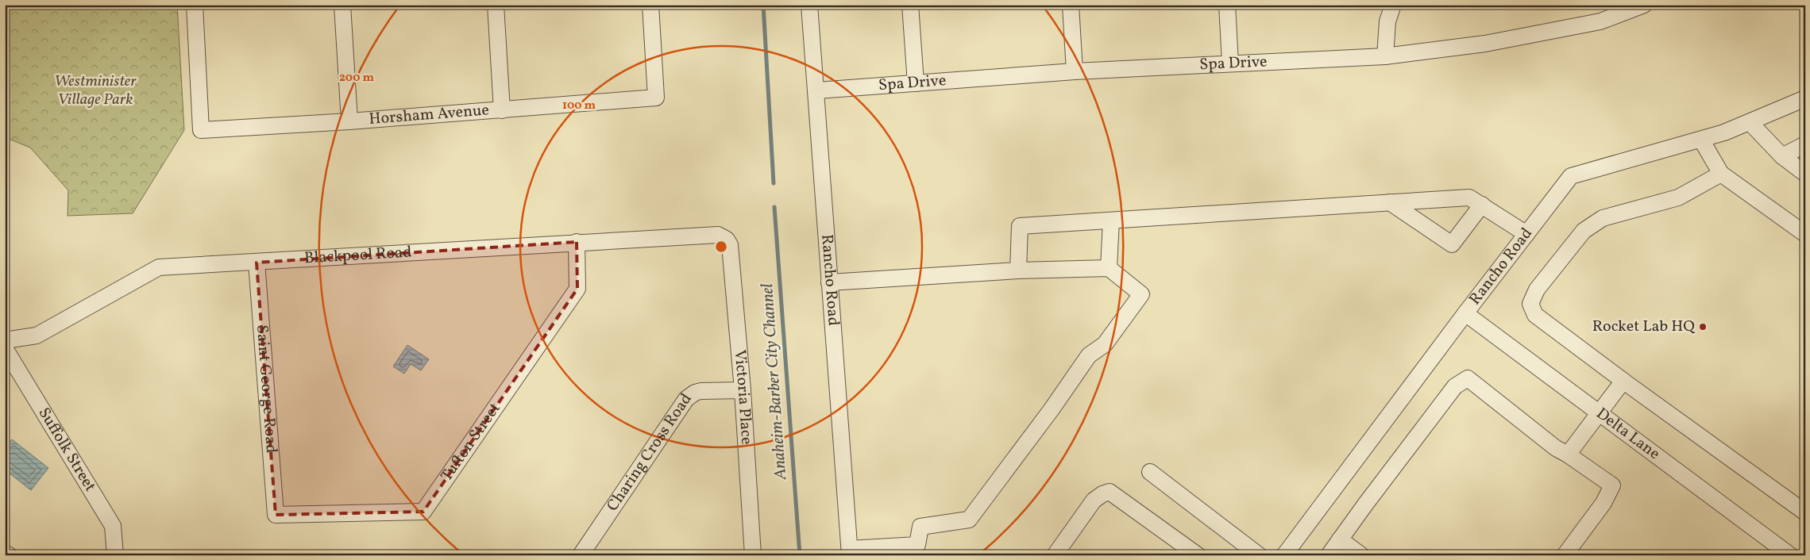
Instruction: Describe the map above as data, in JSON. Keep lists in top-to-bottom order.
{
  "streets": {
    "street": [
      "Spa Drive",
      "Horsham Avenue",
      "Blackpool Road",
      "Rancho Road",
      "Saint George Road",
      "Victoria Place",
      "Delta Lane",
      "Tufton Street",
      "Suffolk Street",
      "Charing Cross Road"
    ]
  },
  "crossings": [
    ["Spa Drive", "Rancho Road"],
    ["Blackpool Road", "Saint George Road"],
    ["Blackpool Road", "Victoria Place"],
    ["Blackpool Road", "Tufton Street"],
    ["Rancho Road", "Delta Lane"],
    ["Saint George Road", "Tufton Street"],
    ["Victoria Place", "Charing Cross Road"]
  ],
  "water": ["Anaheim-Barber City Channel"],
  "parks": ["Westminister Village Park"],
  "places": ["Rocket Lab HQ"],
  "rings": ["200 m", "100 m"]
}
